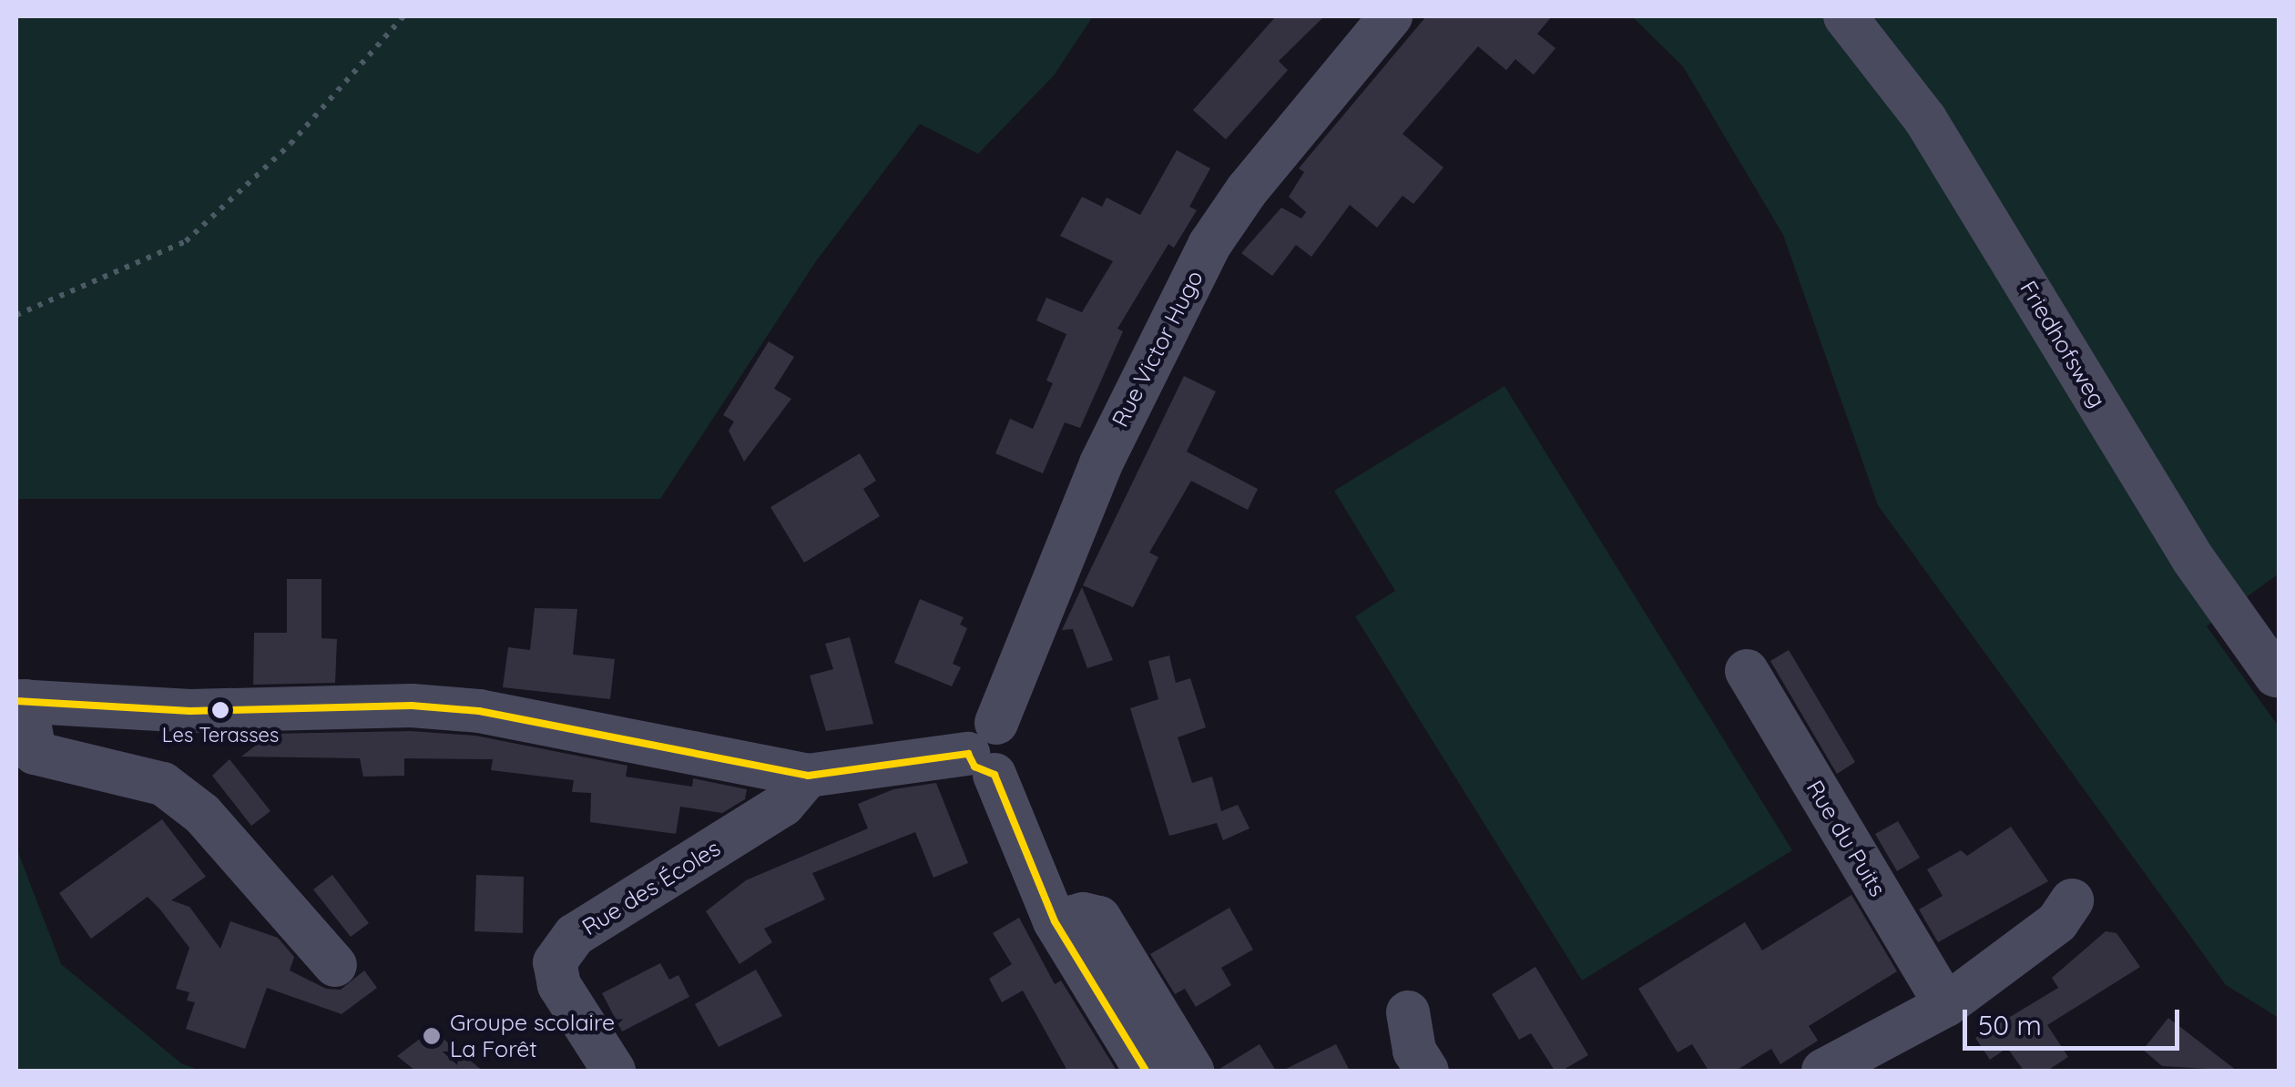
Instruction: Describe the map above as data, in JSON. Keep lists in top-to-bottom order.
{
  "streets": {
    "street": [
      "Friedhofsweg",
      "Rue Victor Hugo",
      "Rue du Puits",
      "Rue des Écoles"
    ]
  },
  "places": ["Les Terasses", "Groupe scolaire La Forêt"],
  "scale_bar": "50 m"
}
